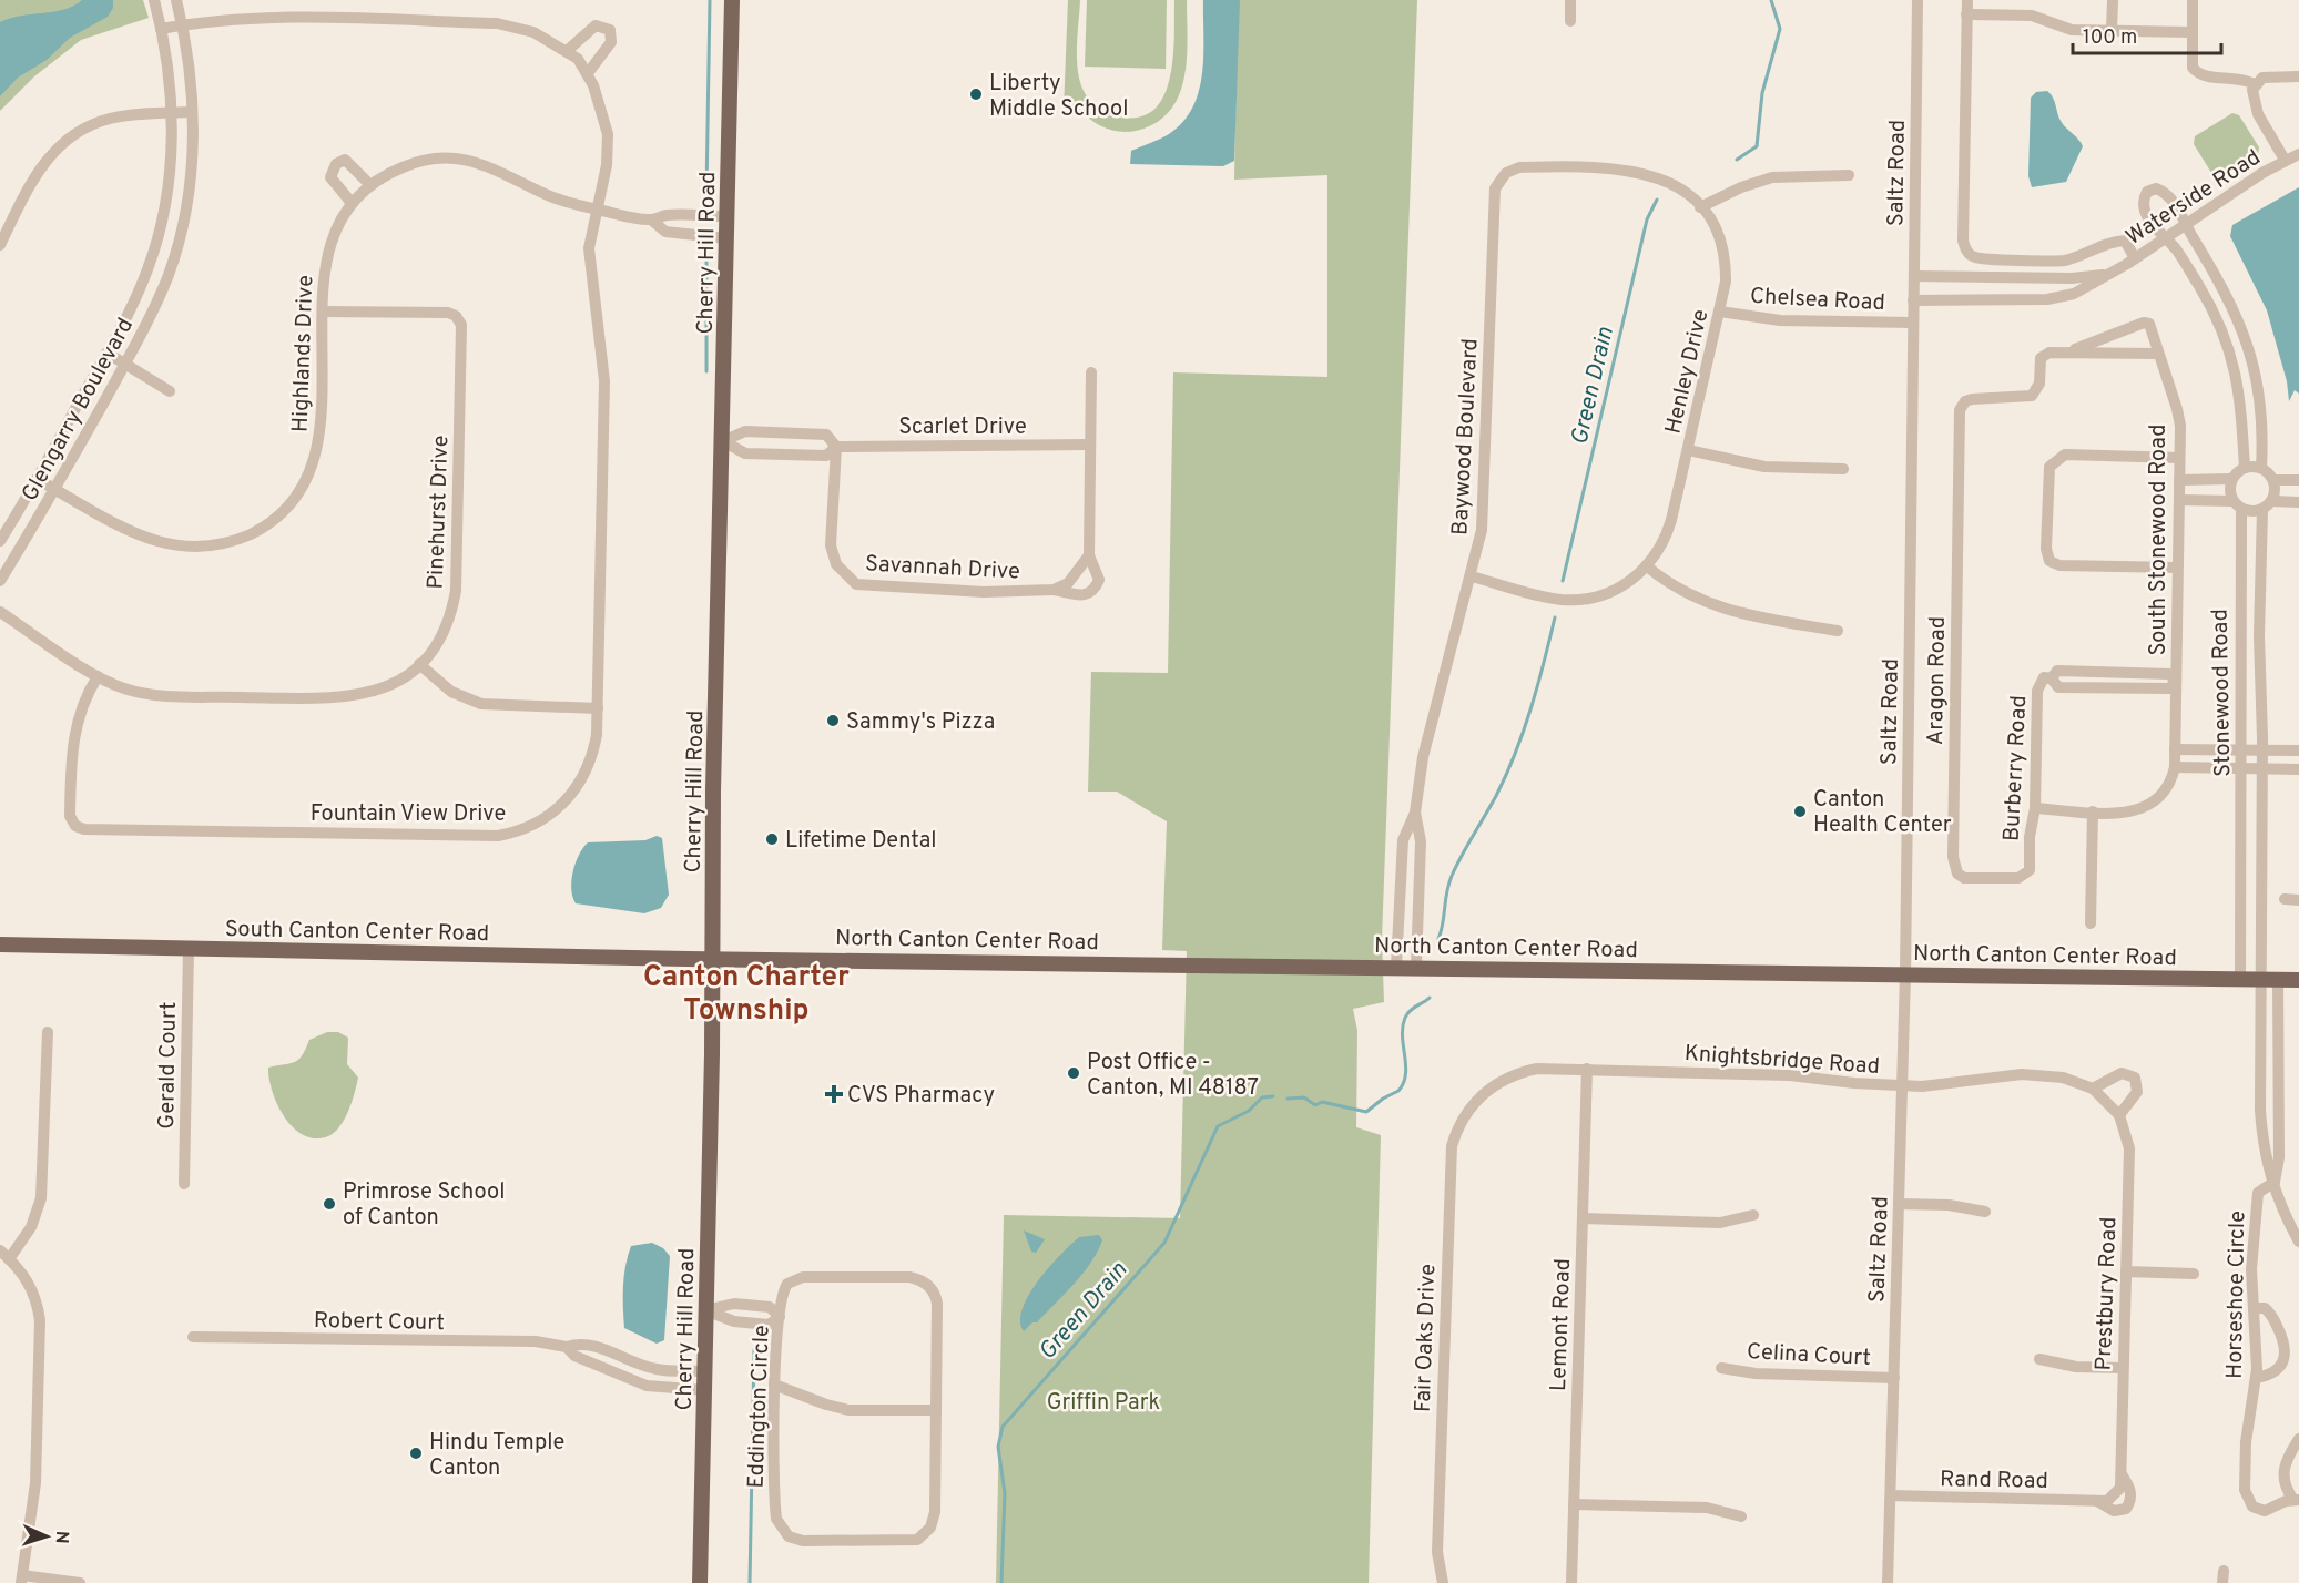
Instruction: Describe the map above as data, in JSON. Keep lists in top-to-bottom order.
{
  "streets": {
    "main road": ["Cherry Hill Road", "South Canton Center Road", "North Canton Center Road"],
    "street": [
      "Saltz Road",
      "Waterside Road",
      "Chelsea Road",
      "Highlands Drive",
      "Henley Drive",
      "Glengarry Boulevard",
      "Scarlet Drive",
      "Baywood Boulevard",
      "Pinehurst Drive",
      "South Stonewood Road",
      "Savannah Drive",
      "Aragon Road",
      "Stonewood Road",
      "Burberry Road",
      "Fountain View Drive",
      "Knightsbridge Road",
      "Gerald Court",
      "Prestbury Road",
      "Horseshoe Circle",
      "Robert Court",
      "Lemont Road",
      "Fair Oaks Drive",
      "Celina Court",
      "Eddington Circle",
      "Rand Road"
    ]
  },
  "crossings": [
    ["Saltz Road", "Waterside Road"],
    ["Saltz Road", "Chelsea Road"],
    ["Saltz Road", "North Canton Center Road"],
    ["Saltz Road", "Knightsbridge Road"],
    ["Saltz Road", "Celina Court"],
    ["Saltz Road", "Rand Road"],
    ["Cherry Hill Road", "Highlands Drive"],
    ["Cherry Hill Road", "Scarlet Drive"],
    ["Cherry Hill Road", "South Canton Center Road"],
    ["Cherry Hill Road", "North Canton Center Road"],
    ["Cherry Hill Road", "Robert Court"],
    ["Chelsea Road", "Henley Drive"],
    ["Highlands Drive", "Glengarry Boulevard"],
    ["Highlands Drive", "Pinehurst Drive"],
    ["Highlands Drive", "Fountain View Drive"],
    ["Henley Drive", "Baywood Boulevard"],
    ["Scarlet Drive", "Savannah Drive"],
    ["Baywood Boulevard", "North Canton Center Road"],
    ["Pinehurst Drive", "Fountain View Drive"],
    ["South Stonewood Road", "Aragon Road"],
    ["South Stonewood Road", "Burberry Road"],
    ["Aragon Road", "Burberry Road"],
    ["Stonewood Road", "North Canton Center Road"],
    ["Stonewood Road", "Horseshoe Circle"],
    ["South Canton Center Road", "North Canton Center Road"],
    ["South Canton Center Road", "Gerald Court"],
    ["North Canton Center Road", "Horseshoe Circle"],
    ["Knightsbridge Road", "Prestbury Road"],
    ["Knightsbridge Road", "Lemont Road"],
    ["Knightsbridge Road", "Fair Oaks Drive"],
    ["Prestbury Road", "Rand Road"]
  ],
  "districts": ["Canton Charter Township"],
  "water": ["Green Drain"],
  "parks": ["Griffin Park"],
  "places": {
    "other": [
      "Liberty Middle School",
      "Sammy's Pizza",
      "Canton Health Center",
      "Lifetime Dental",
      "Post Office - Canton, MI 48187",
      "Primrose School of Canton",
      "Hindu Temple Canton"
    ],
    "health": ["CVS Pharmacy"]
  },
  "scale_bar": "100 m",
  "north": "right"
}
